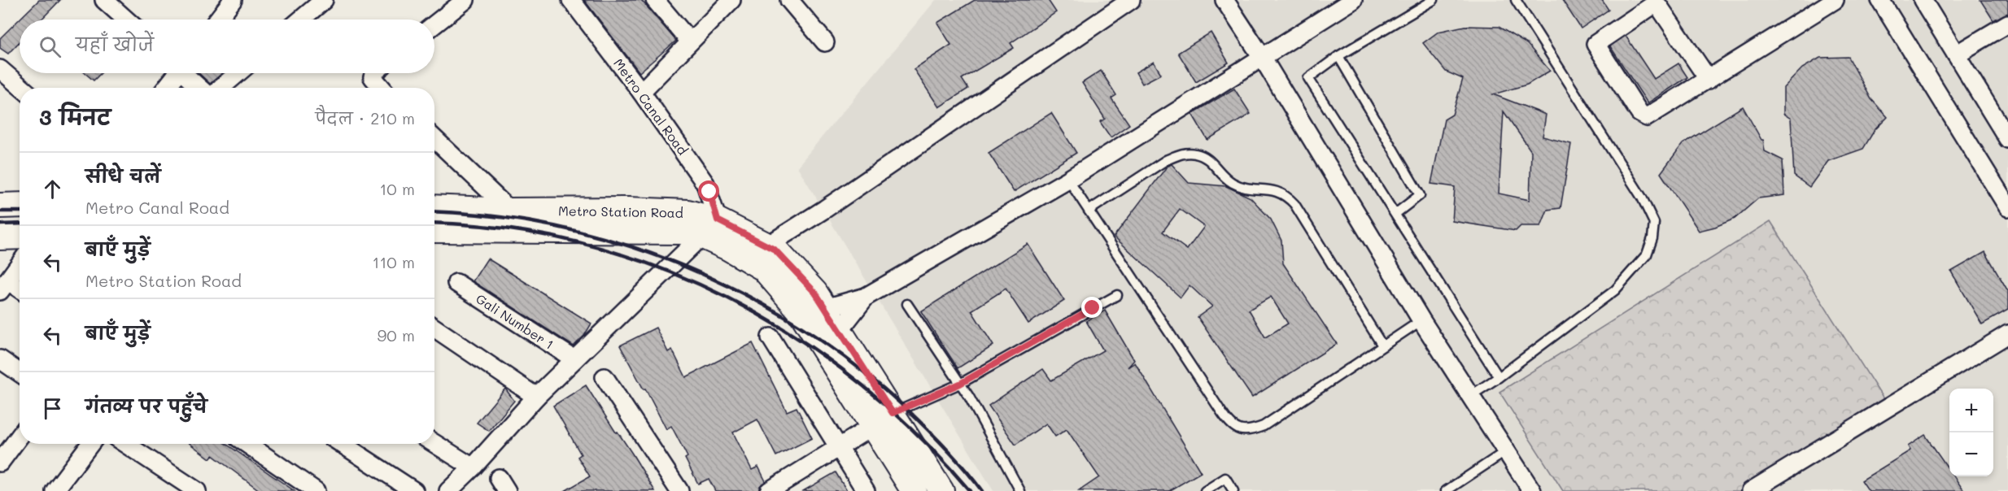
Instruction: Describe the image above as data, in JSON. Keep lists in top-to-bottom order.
{
  "streets": {
    "street": ["Metro Canal Road", "Metro Station Road", "Gali Number 1"]
  },
  "crossings": [
    ["Metro Canal Road", "Metro Station Road"]
  ],
  "page": {
    "search": "यहाँ खोजें",
    "heading": ["3 मिनट", "पैदल · 210 m"],
    "list": [
      ["सीधे चलें", "Metro Canal Road", "10 m"],
      ["बाएँ मुड़ें", "Metro Station Road", "110 m"],
      ["बाएँ मुड़ें", "90 m"],
      "गंतव्य पर पहुँचे"
    ],
    "map_buttons": ["+", "−"]
  }
}
